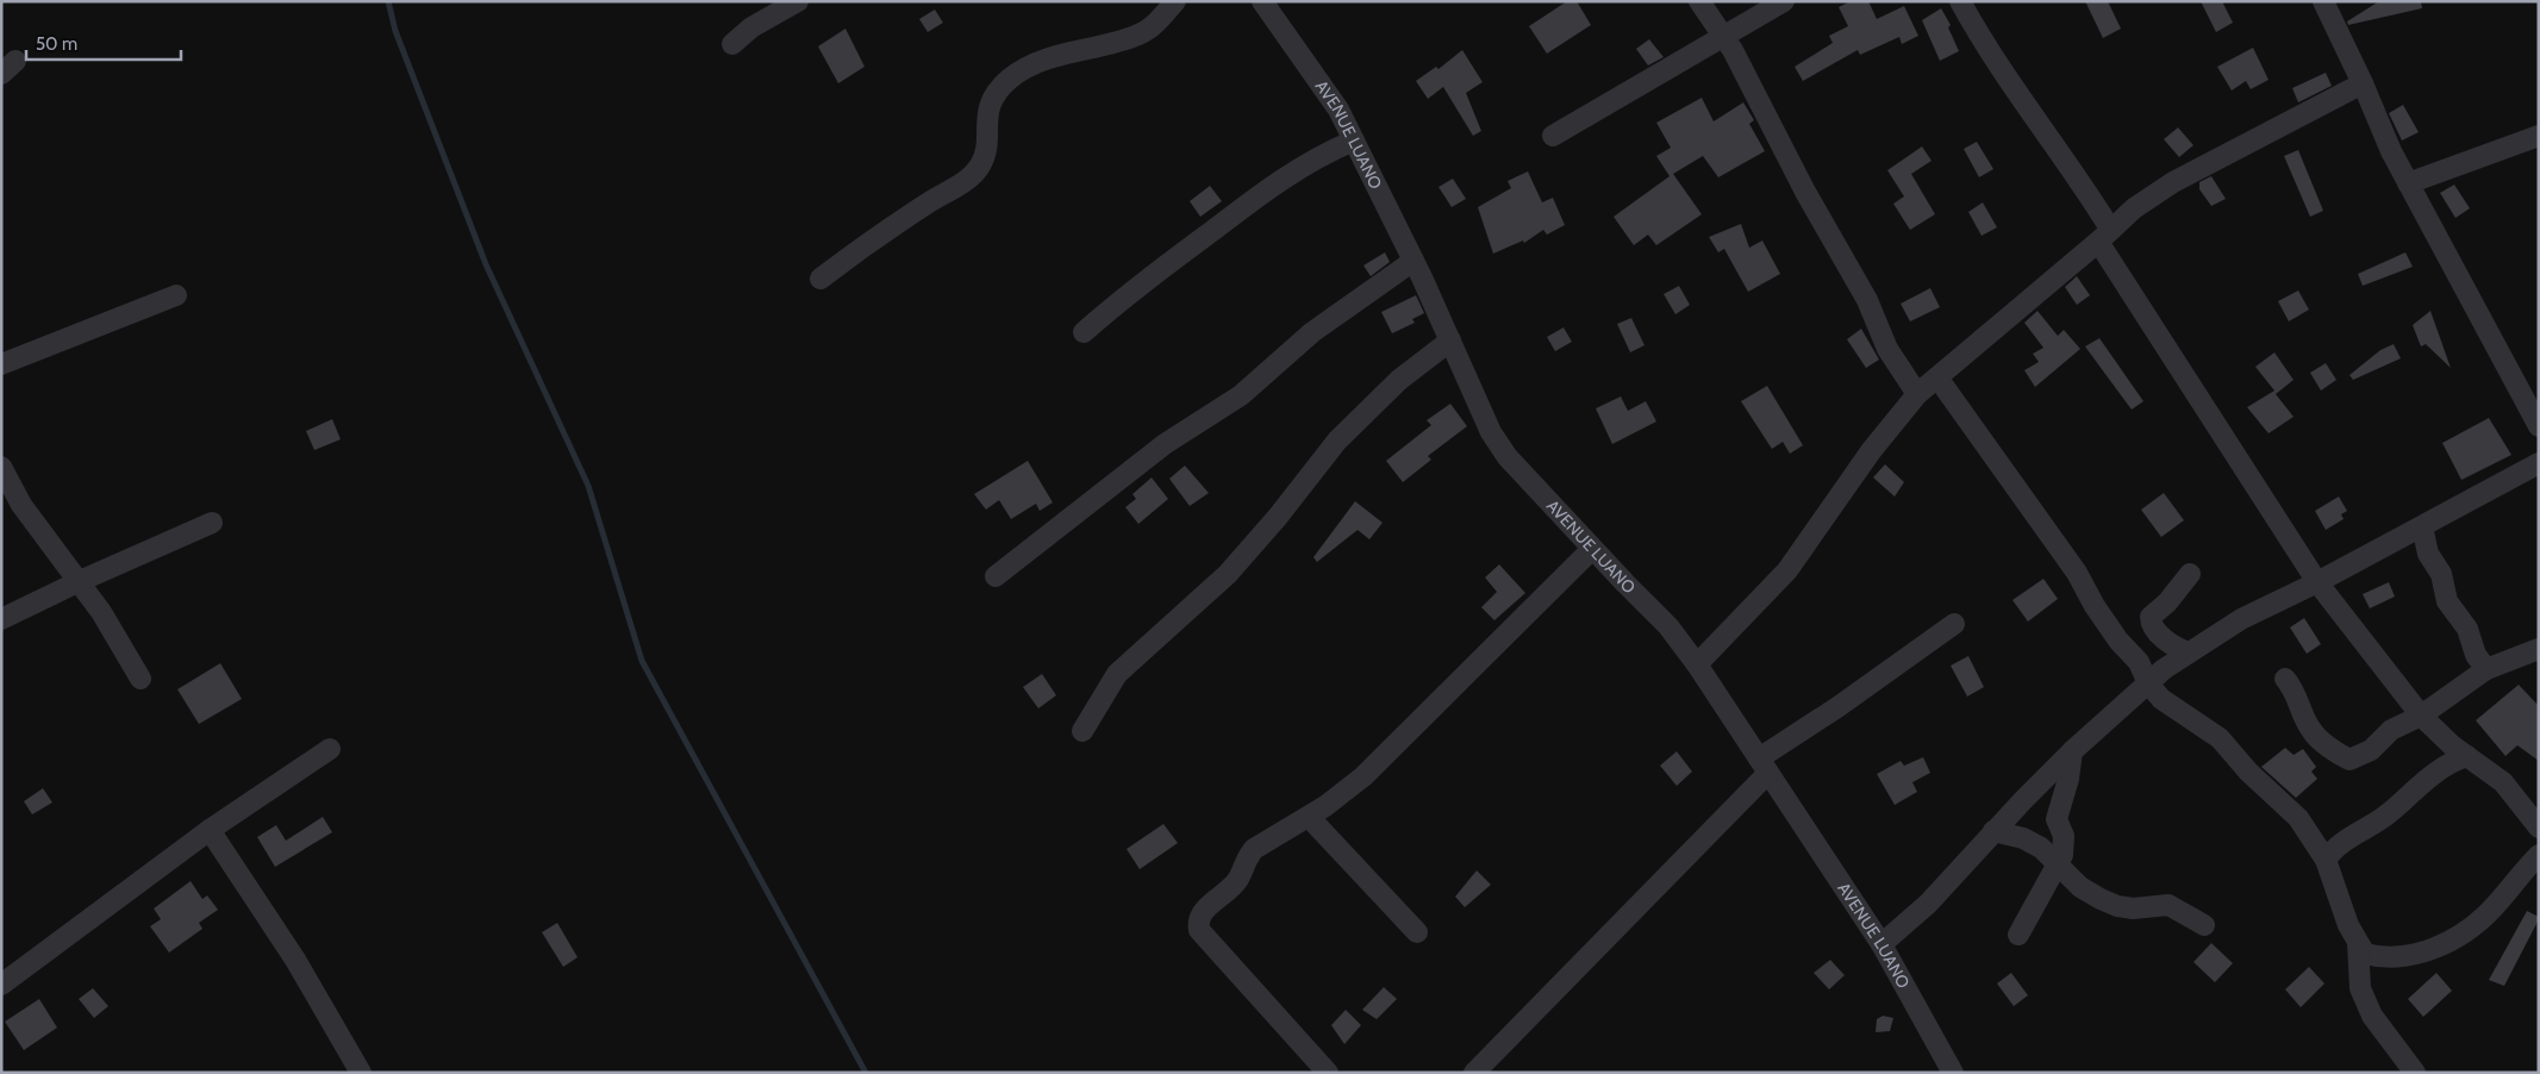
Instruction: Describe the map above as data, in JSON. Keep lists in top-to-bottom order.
{
  "streets": {
    "street": ["AVENUE LUANO"]
  },
  "scale_bar": "50 m"
}
